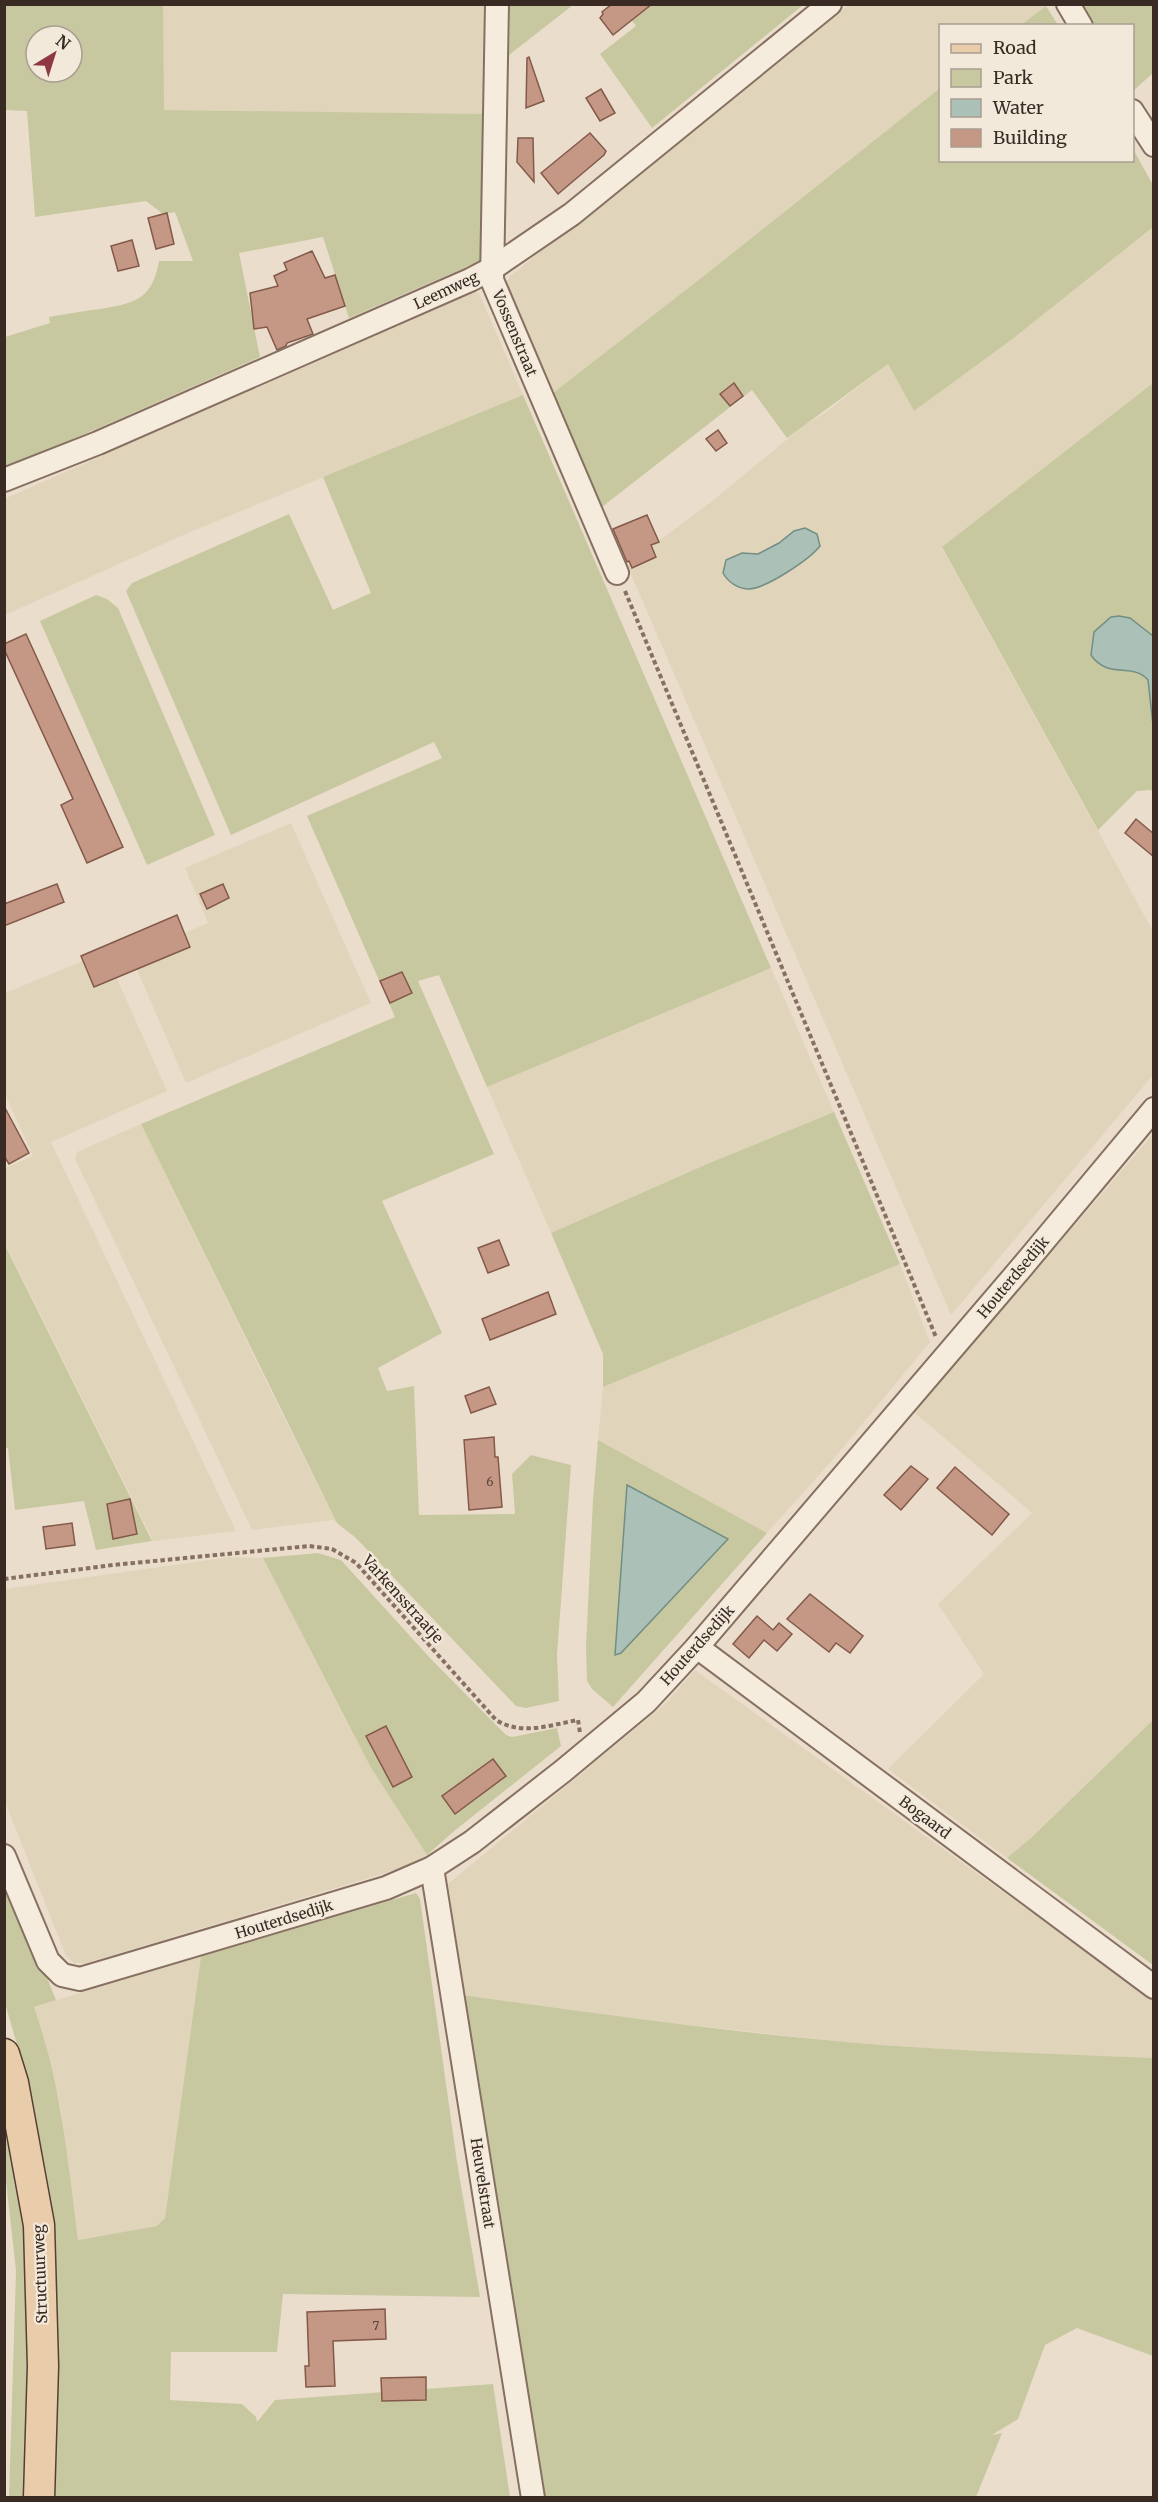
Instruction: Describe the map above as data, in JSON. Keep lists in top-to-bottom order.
{
  "streets": {
    "main road": ["Structuurweg"],
    "street": [
      "Leemweg",
      "Vossenstraat",
      "Houterdsedijk",
      "Bogaard",
      "Heuvelstraat"
    ],
    "path": ["Varkensstraatje"]
  },
  "crossings": [
    ["Leemweg", "Vossenstraat"],
    ["Houterdsedijk", "Varkensstraatje"],
    ["Houterdsedijk", "Bogaard"],
    ["Houterdsedijk", "Heuvelstraat"]
  ],
  "house_numbers": ["6", "7"],
  "legend": [
    "Road",
    "Park",
    "Water",
    "Building"
  ],
  "north": "top right"
}
